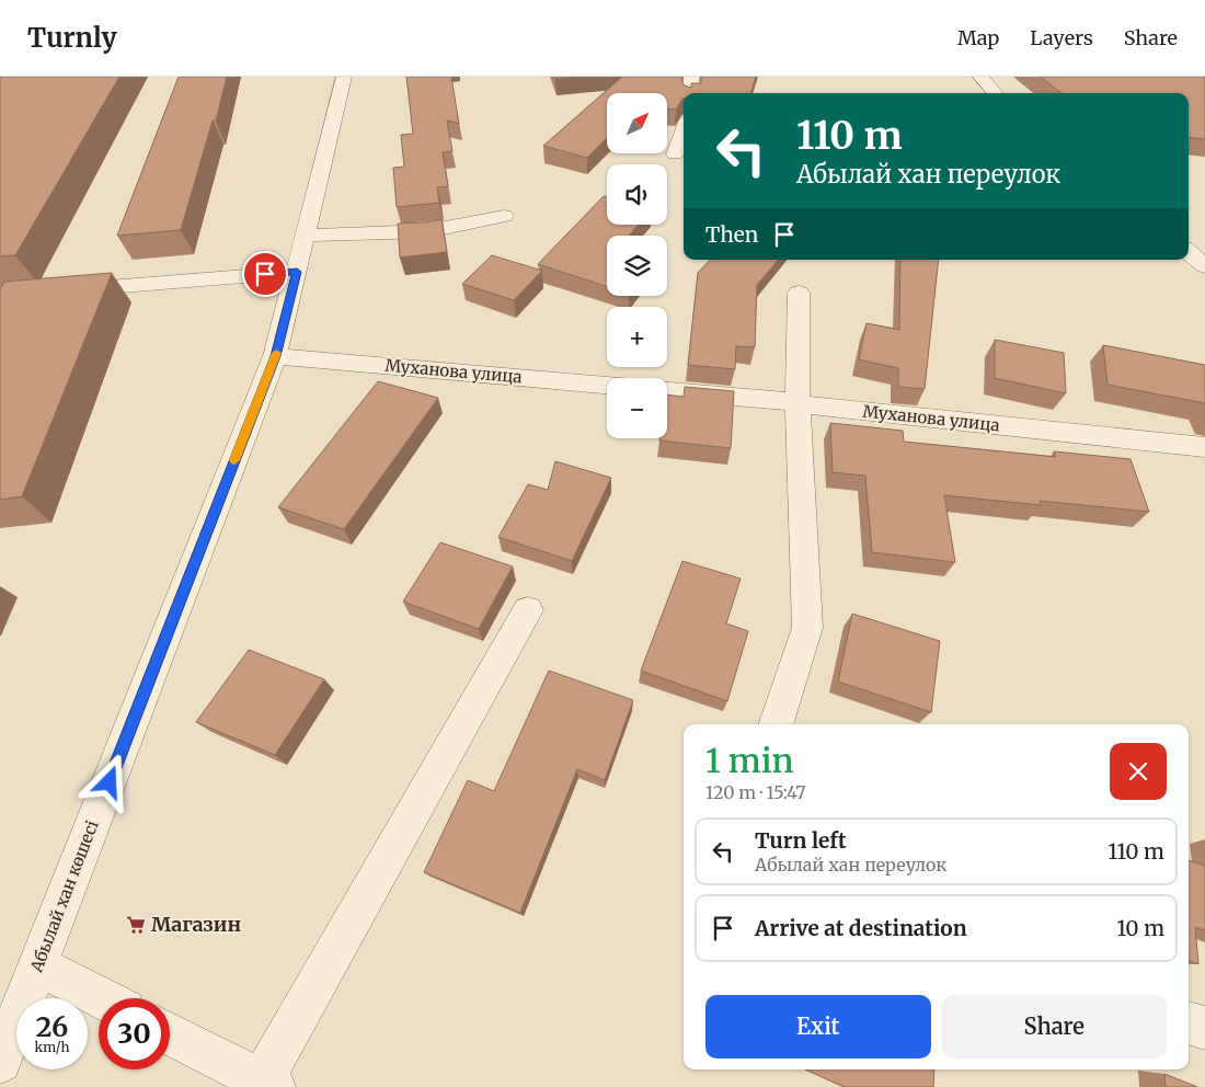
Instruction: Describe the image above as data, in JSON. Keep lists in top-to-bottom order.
{
  "streets": {
    "street": ["Муханова улица", "Абылай хан көшесі"]
  },
  "crossings": [
    ["Муханова улица", "Абылай хан көшесі"]
  ],
  "places": {
    "supermarket": ["Магазин"]
  },
  "north": "top right",
  "page": {
    "header": "Turnly",
    "nav": ["Map", "Layers", "Share"],
    "map_buttons": ["+", "−"],
    "turn": ["110 m", "Абылай хан переулок"],
    "then": "Then",
    "heading": ["1 min", "120 m · 15:47"],
    "list": [
      {
        "name": "Turn left",
        "note": "Абылай хан переулок",
        "value": "110 m"
      },
      {
        "name": "Arrive at destination",
        "value": "10 m"
      }
    ],
    "buttons": ["Exit", "Share"],
    "speed": "26 km/h",
    "limit": "30"
  }
}
